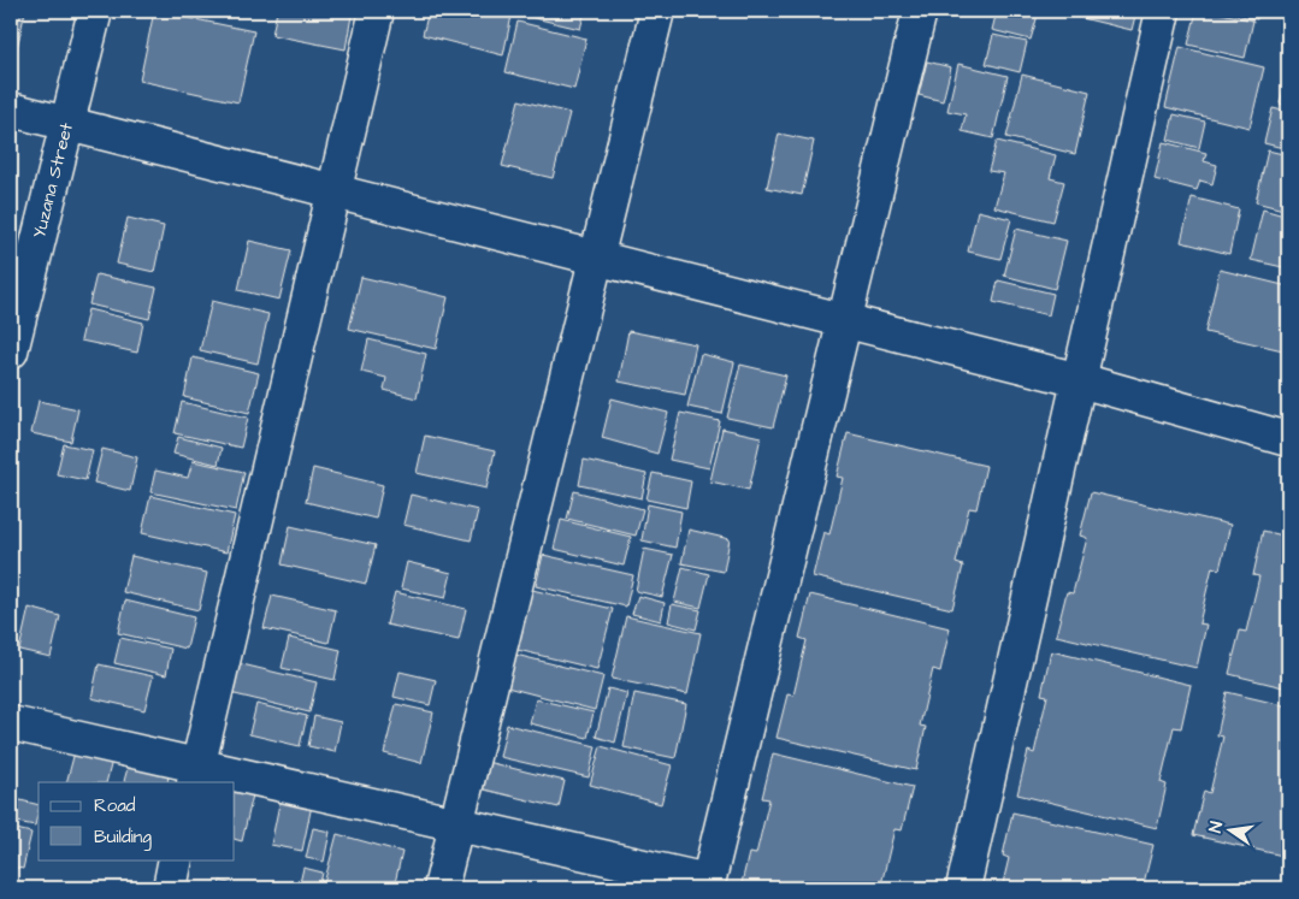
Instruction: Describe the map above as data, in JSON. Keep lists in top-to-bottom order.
{
  "streets": {
    "street": ["Yuzana Street"]
  },
  "legend": ["Road", "Building"],
  "north": "left"
}
